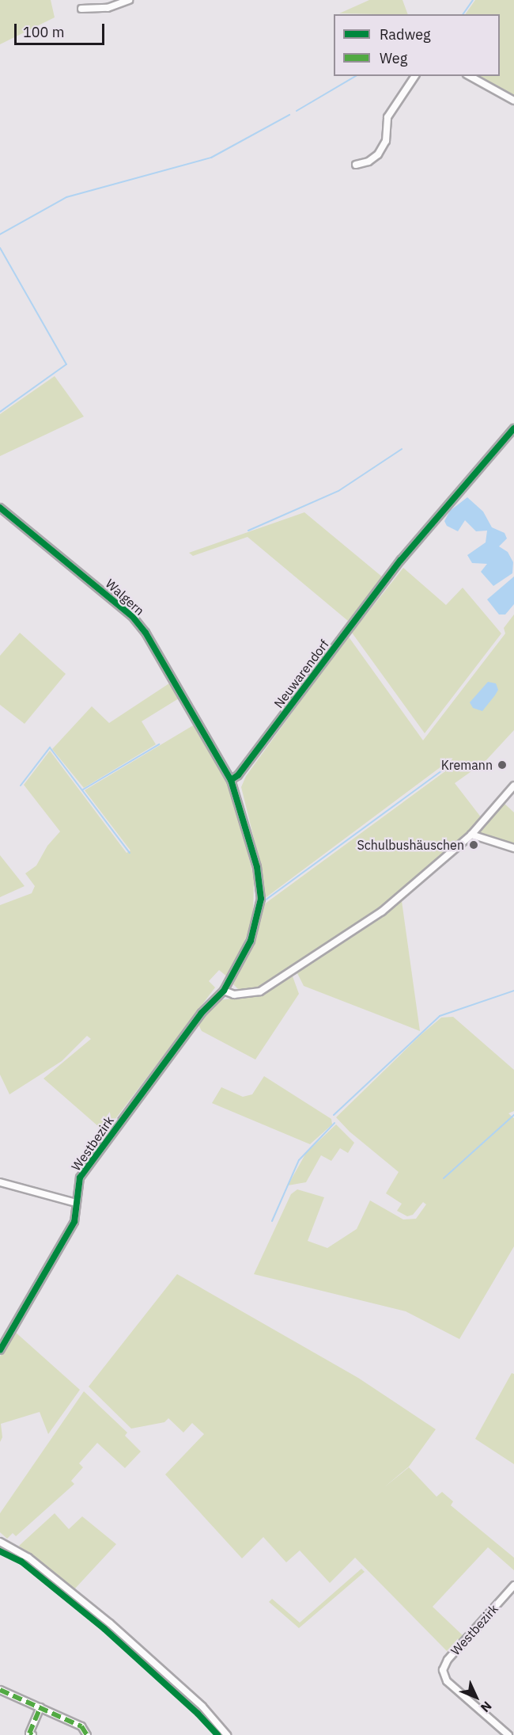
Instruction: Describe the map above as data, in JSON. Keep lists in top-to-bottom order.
{
  "streets": {
    "street": ["Walgern", "Neuwarendorf", "Westbezirk"]
  },
  "crossings": [
    ["Walgern", "Neuwarendorf"],
    ["Walgern", "Westbezirk"],
    ["Neuwarendorf", "Westbezirk"]
  ],
  "places": ["Kremann", "Schulbushäuschen"],
  "legend": ["Radweg", "Weg"],
  "scale_bar": "100 m",
  "north": "bottom right"
}
